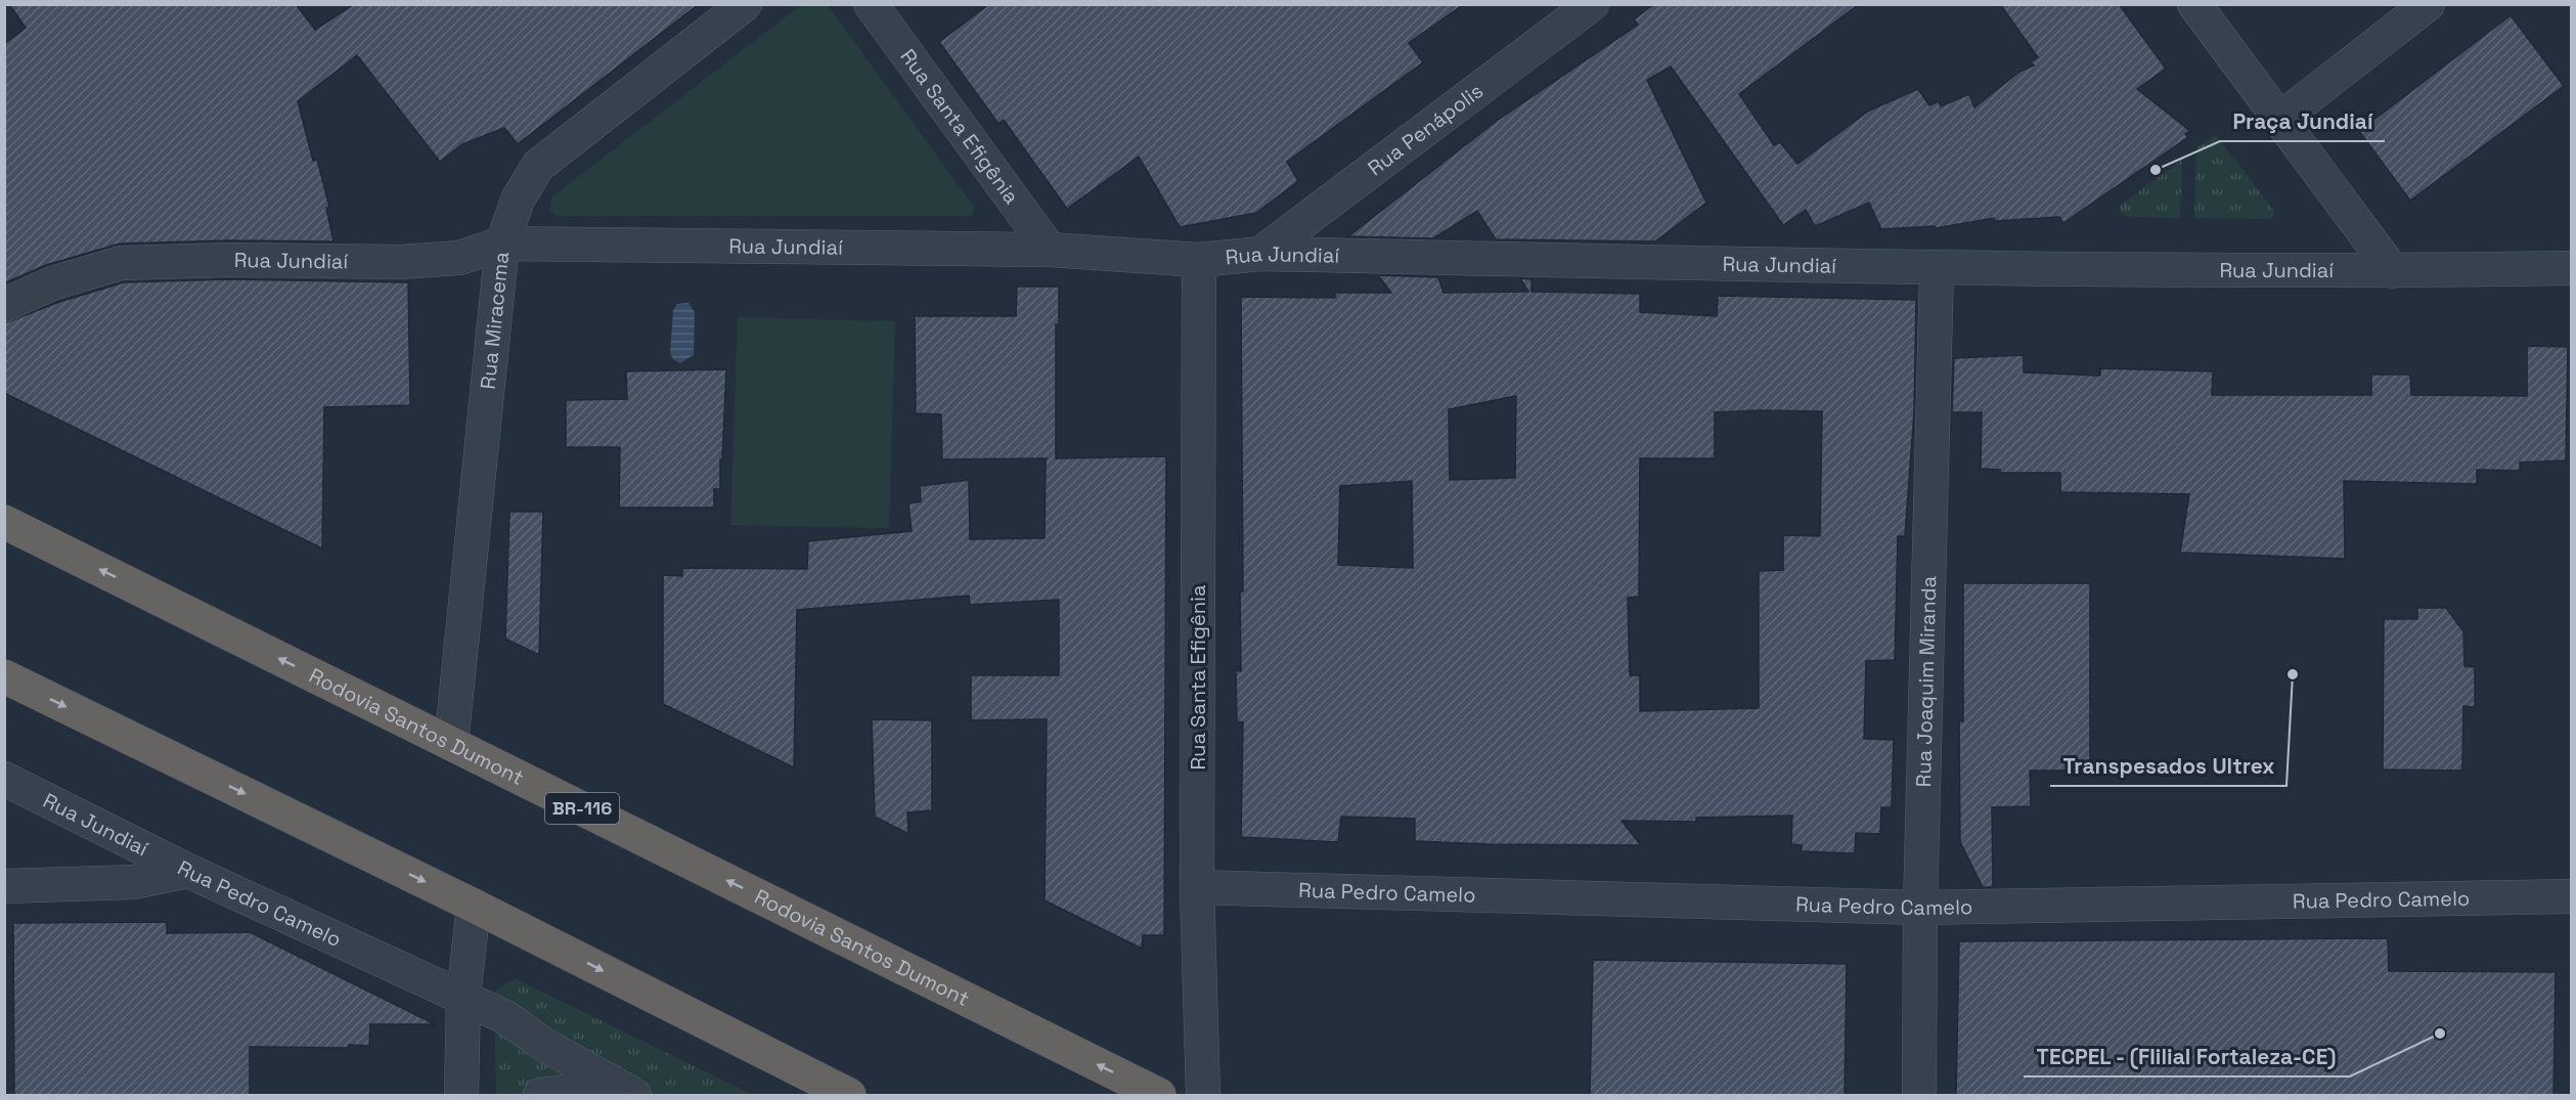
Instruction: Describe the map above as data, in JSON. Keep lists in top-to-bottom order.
{
  "streets": {
    "highway": ["Rodovia Santos Dumont", "BR-116"],
    "street": [
      "Rua Santa Efigênia",
      "Rua Penápolis",
      "Rua Jundiaí",
      "Rua Miracema",
      "Rua Joaquim Miranda",
      "Rua Pedro Camelo"
    ]
  },
  "crossings": [
    ["Rua Santa Efigênia", "Rua Jundiaí"],
    ["Rua Santa Efigênia", "Rua Pedro Camelo"],
    ["Rua Penápolis", "Rua Jundiaí"],
    ["Rua Jundiaí", "Rua Miracema"],
    ["Rua Jundiaí", "Rua Joaquim Miranda"],
    ["Rua Jundiaí", "Rua Pedro Camelo"],
    ["Rua Miracema", "Rodovia Santos Dumont"],
    ["Rua Joaquim Miranda", "Rua Pedro Camelo"]
  ],
  "places": ["Praça Jundiaí", "Transpesados Ultrex", "TECPEL - (FIilial Fortaleza-CE)"]
}
